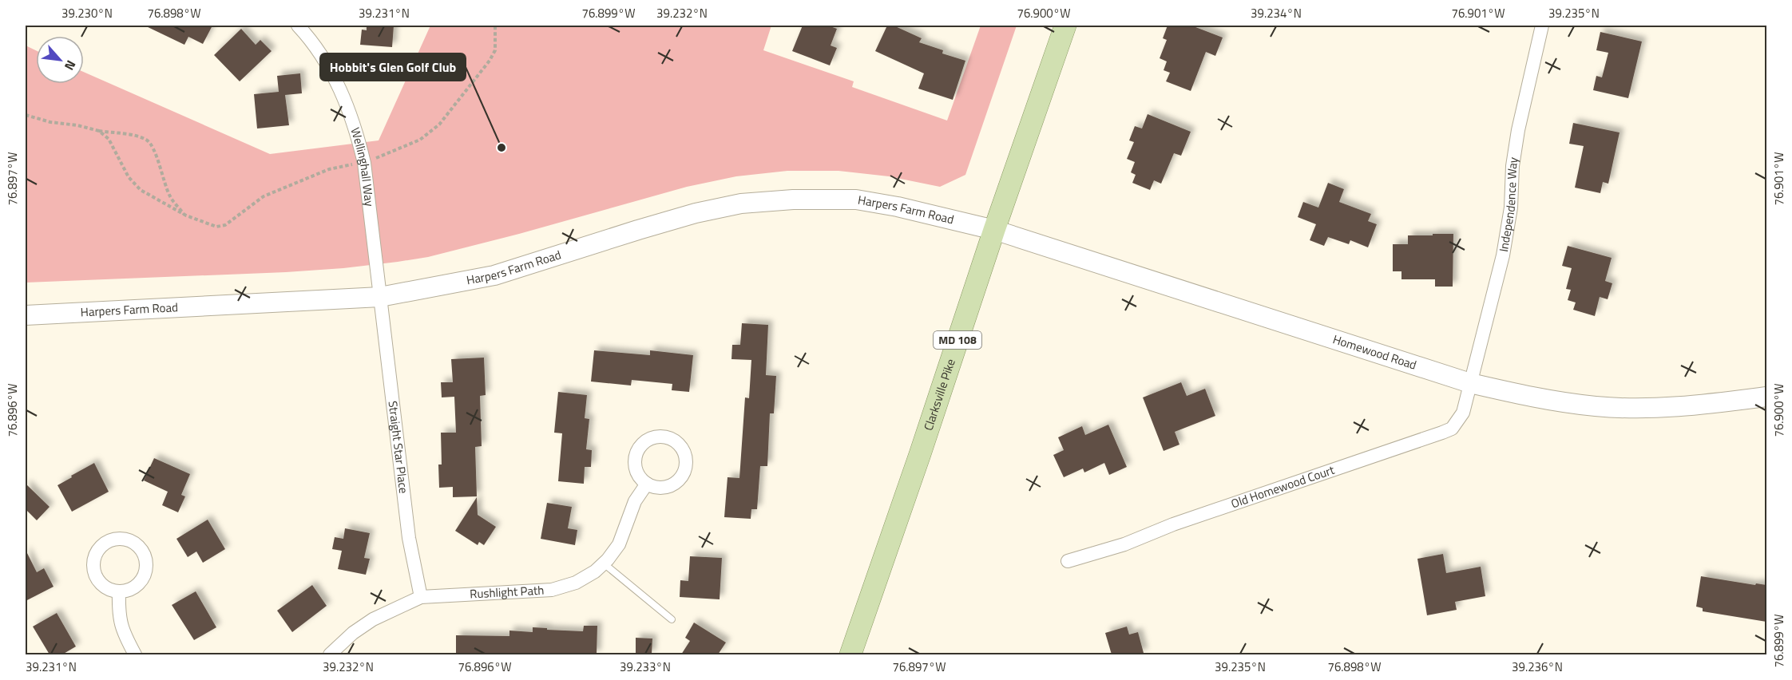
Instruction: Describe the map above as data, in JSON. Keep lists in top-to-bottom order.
{
  "streets": {
    "main road": [
      "Harpers Farm Road",
      "MD 108",
      "Homewood Road",
      "Clarksville Pike"
    ],
    "street": [
      "Wellinghall Way",
      "Independence Way",
      "Straight Star Place",
      "Old Homewood Court",
      "Rushlight Path"
    ]
  },
  "crossings": [
    ["Wellinghall Way", "Harpers Farm Road"],
    ["Wellinghall Way", "Straight Star Place"],
    ["Independence Way", "Homewood Road"],
    ["Independence Way", "Old Homewood Court"],
    ["Harpers Farm Road", "Homewood Road"],
    ["Harpers Farm Road", "Clarksville Pike"],
    ["Harpers Farm Road", "Straight Star Place"],
    ["Homewood Road", "Clarksville Pike"],
    ["Homewood Road", "Old Homewood Court"],
    ["Straight Star Place", "Rushlight Path"]
  ],
  "places": ["Hobbit's Glen Golf Club"],
  "north": "bottom right",
  "coordinates": [
    "39.230°N",
    "76.898°W",
    "39.231°N",
    "76.899°W",
    "39.232°N",
    "76.900°W",
    "39.234°N",
    "76.901°W",
    "39.235°N",
    "76.897°W",
    "76.896°W",
    "39.233°N",
    "39.236°N"
  ]
}
